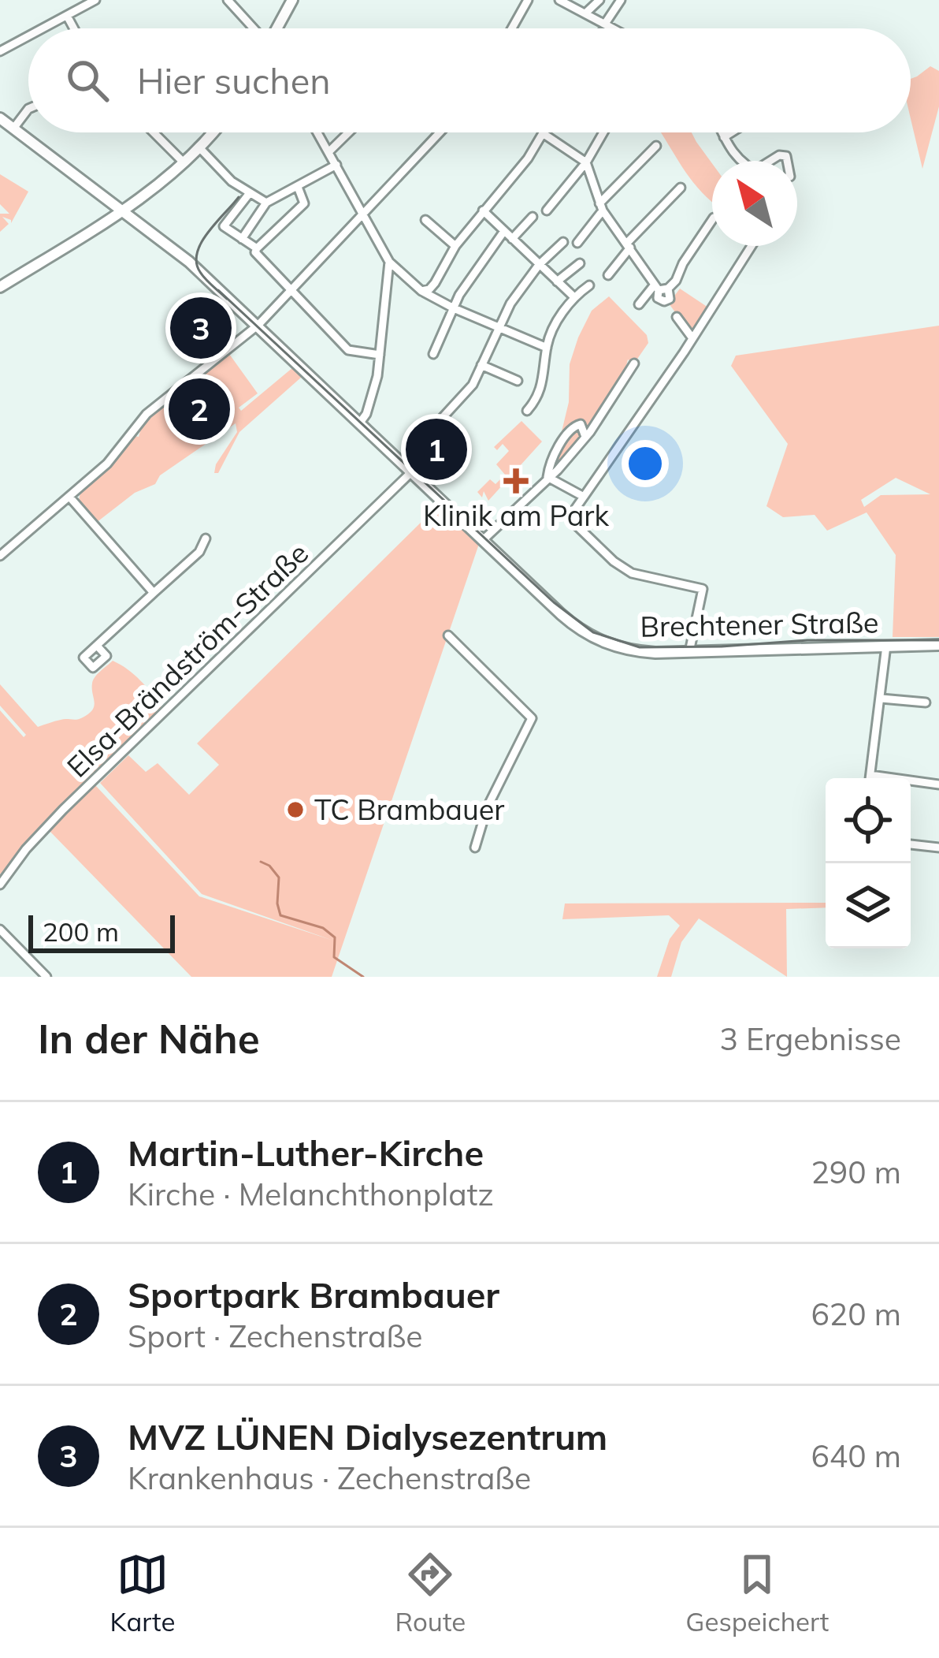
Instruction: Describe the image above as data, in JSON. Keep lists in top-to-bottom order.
{
  "streets": {
    "main road": ["Brechtener Straße"],
    "street": ["Elsa-Brändström-Straße"]
  },
  "crossings": [
    ["Brechtener Straße", "Elsa-Brändström-Straße"]
  ],
  "places": {
    "health": ["Klinik am Park"],
    "other": ["TC Brambauer"]
  },
  "scale_bar": "200 m",
  "north": "top left",
  "page": {
    "search": "Hier suchen",
    "pins": ["3", "2", "1"],
    "scale": "200 m",
    "heading": ["In der Nähe", "3 Ergebnisse"],
    "list": [
      {
        "mark": "1",
        "name": "Martin-Luther-Kirche",
        "note": "Kirche · Melanchthonplatz",
        "value": "290 m"
      },
      {
        "mark": "2",
        "name": "Sportpark Brambauer",
        "note": "Sport · Zechenstraße",
        "value": "620 m"
      },
      {
        "mark": "3",
        "name": "MVZ LÜNEN Dialysezentrum",
        "note": "Krankenhaus · Zechenstraße",
        "value": "640 m"
      }
    ],
    "nav": ["Karte", "Route", "Gespeichert"]
  }
}
